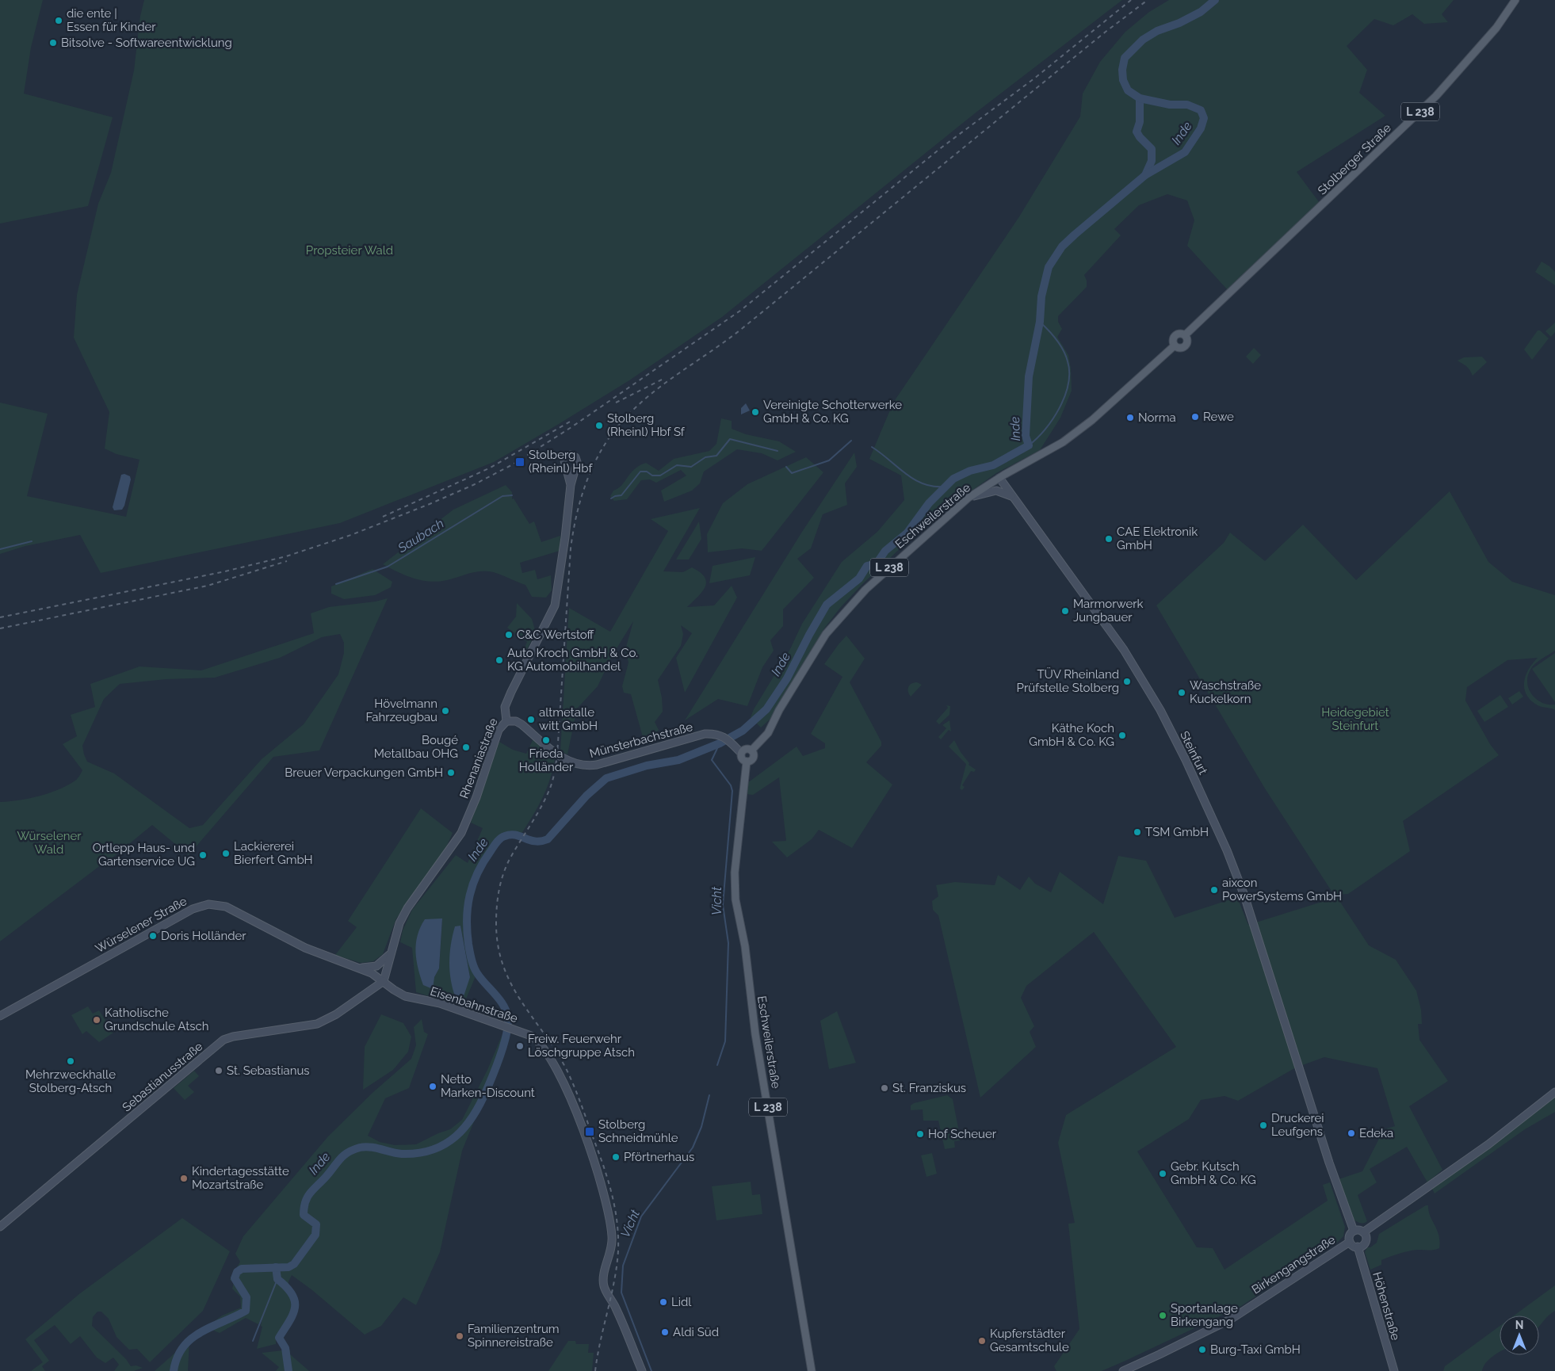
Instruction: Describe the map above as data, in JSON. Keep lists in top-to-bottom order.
{
  "streets": {
    "main road": [
      "L 238",
      "Stolberger Straße",
      "Eschweilerstraße",
      "Münsterbachstraße",
      "Steinfurt",
      "Rhenaniastraße",
      "Würselener Straße",
      "Eisenbahnstraße",
      "Sebastianusstraße",
      "Birkengangstraße",
      "Höhenstraße"
    ]
  },
  "crossings": [
    ["L 238", "Stolberger Straße"],
    ["L 238", "Eschweilerstraße"],
    ["L 238", "Münsterbachstraße"],
    ["Stolberger Straße", "Eschweilerstraße"],
    ["Eschweilerstraße", "Münsterbachstraße"],
    ["Eschweilerstraße", "Steinfurt"],
    ["Münsterbachstraße", "Rhenaniastraße"],
    ["Steinfurt", "Birkengangstraße"],
    ["Steinfurt", "Höhenstraße"],
    ["Rhenaniastraße", "Würselener Straße"],
    ["Rhenaniastraße", "Eisenbahnstraße"],
    ["Rhenaniastraße", "Sebastianusstraße"],
    ["Würselener Straße", "Eisenbahnstraße"],
    ["Würselener Straße", "Sebastianusstraße"],
    ["Eisenbahnstraße", "Sebastianusstraße"],
    ["Birkengangstraße", "Höhenstraße"]
  ],
  "water": ["Inde", "Saubach", "Vicht"],
  "parks": ["Propsteier Wald", "Heidegebiet Steinfurt", "Würselener Wald"],
  "places": {
    "other": [
      "die ente | Essen für Kinder",
      "Bitsolve - Softwareentwicklung",
      "Vereinigte Schotterwerke GmbH & Co. KG",
      "Rewe",
      "Norma",
      "Stolberg (Rheinl) Hbf Sf",
      "CAE Elektronik GmbH",
      "Marmorwerk Jungbauer",
      "C&C Wertstoff",
      "Auto Kroch GmbH & Co. KG Automobilhandel",
      "TÜV Rheinland Prüfstelle Stolberg",
      "Waschstraße Kuckelkorn",
      "Hövelmann Fahrzeugbau",
      "altmetalle witt GmbH",
      "Käthe Koch GmbH & Co. KG",
      "Frieda Holländer",
      "Bougé Metallbau OHG",
      "Breuer Verpackungen GmbH",
      "TSM GmbH",
      "Lackiererei Bierfert GmbH",
      "Ortlepp Haus- und Gartenservice UG",
      "aixcon PowerSystems GmbH",
      "Doris Holländer",
      "Katholische Grundschule Atsch",
      "Freiw. Feuerwehr Löschgruppe Atsch",
      "Mehrzweckhalle Stolberg-Atsch",
      "St. Sebastianus",
      "Netto Marken-Discount",
      "St. Franziskus",
      "Druckerei Leufgens",
      "Edeka",
      "Hof Scheuer",
      "Pförtnerhaus",
      "Gebr. Kutsch GmbH & Co. KG",
      "Kindertagesstätte Mozartstraße",
      "Lidl",
      "Sportanlage Birkengang",
      "Aldi Süd",
      "Familienzentrum Spinnereistraße",
      "Kupferstädter Gesamtschule",
      "Burg-Taxi GmbH"
    ],
    "transit": ["Stolberg (Rheinl) Hbf", "Stolberg Schneidmühle"]
  },
  "north": "top"
}
